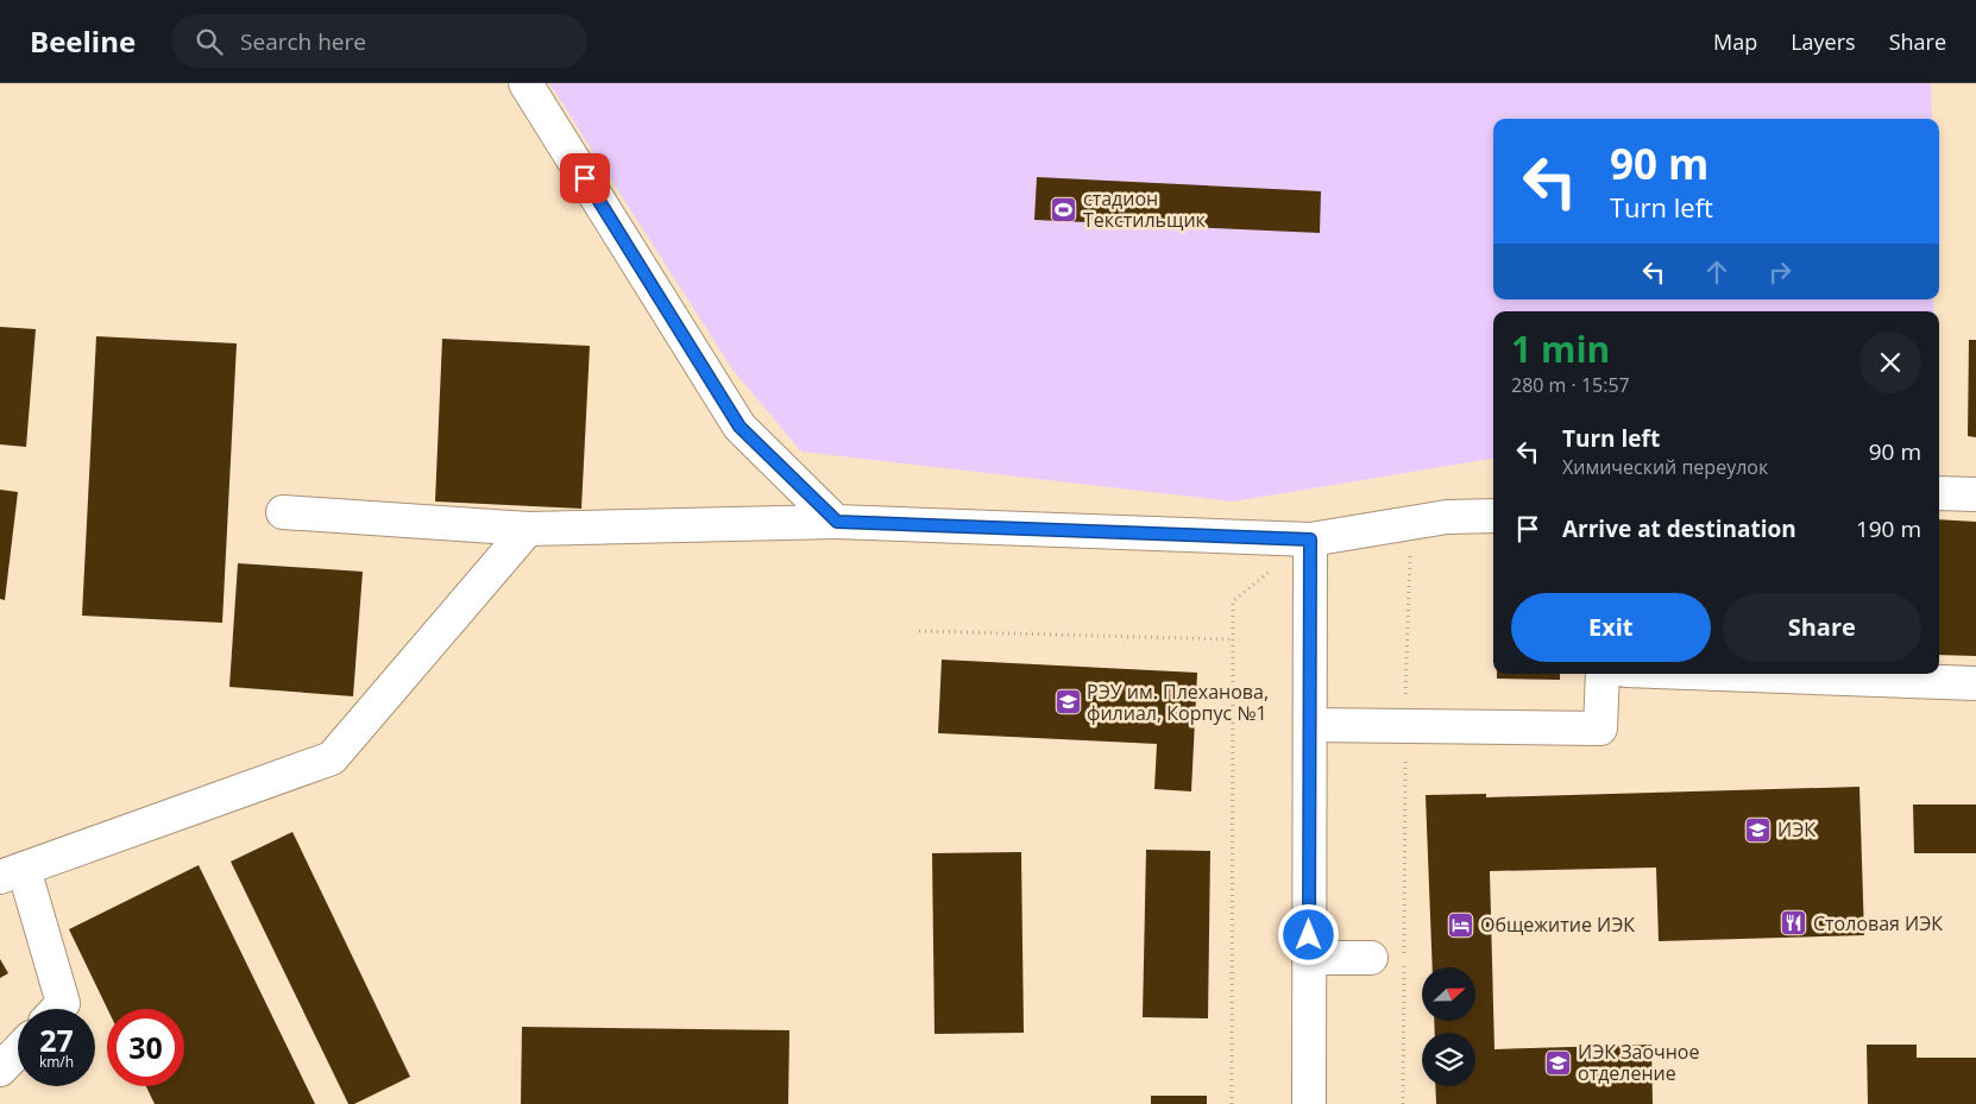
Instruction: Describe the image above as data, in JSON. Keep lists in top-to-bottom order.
{
  "places": {
    "sports": ["стадион Текстильщик"],
    "school or university": ["РЭУ им. Плеханова, филиал, Корпус №1", "ИЭК", "ИЭК Заочное отделение"],
    "restaurant": ["Столовая ИЭК"],
    "hotel": ["Общежитие ИЭК"]
  },
  "north": "right",
  "page": {
    "header": "Beeline",
    "search": "Search here",
    "nav": ["Map", "Layers", "Share"],
    "turn": ["90 m", "Turn left"],
    "heading": ["1 min", "280 m · 15:57"],
    "list": [
      {
        "name": "Turn left",
        "note": "Химический переулок",
        "value": "90 m"
      },
      {
        "name": "Arrive at destination",
        "value": "190 m"
      }
    ],
    "buttons": ["Exit", "Share"],
    "speed": "27 km/h",
    "limit": "30"
  }
}
